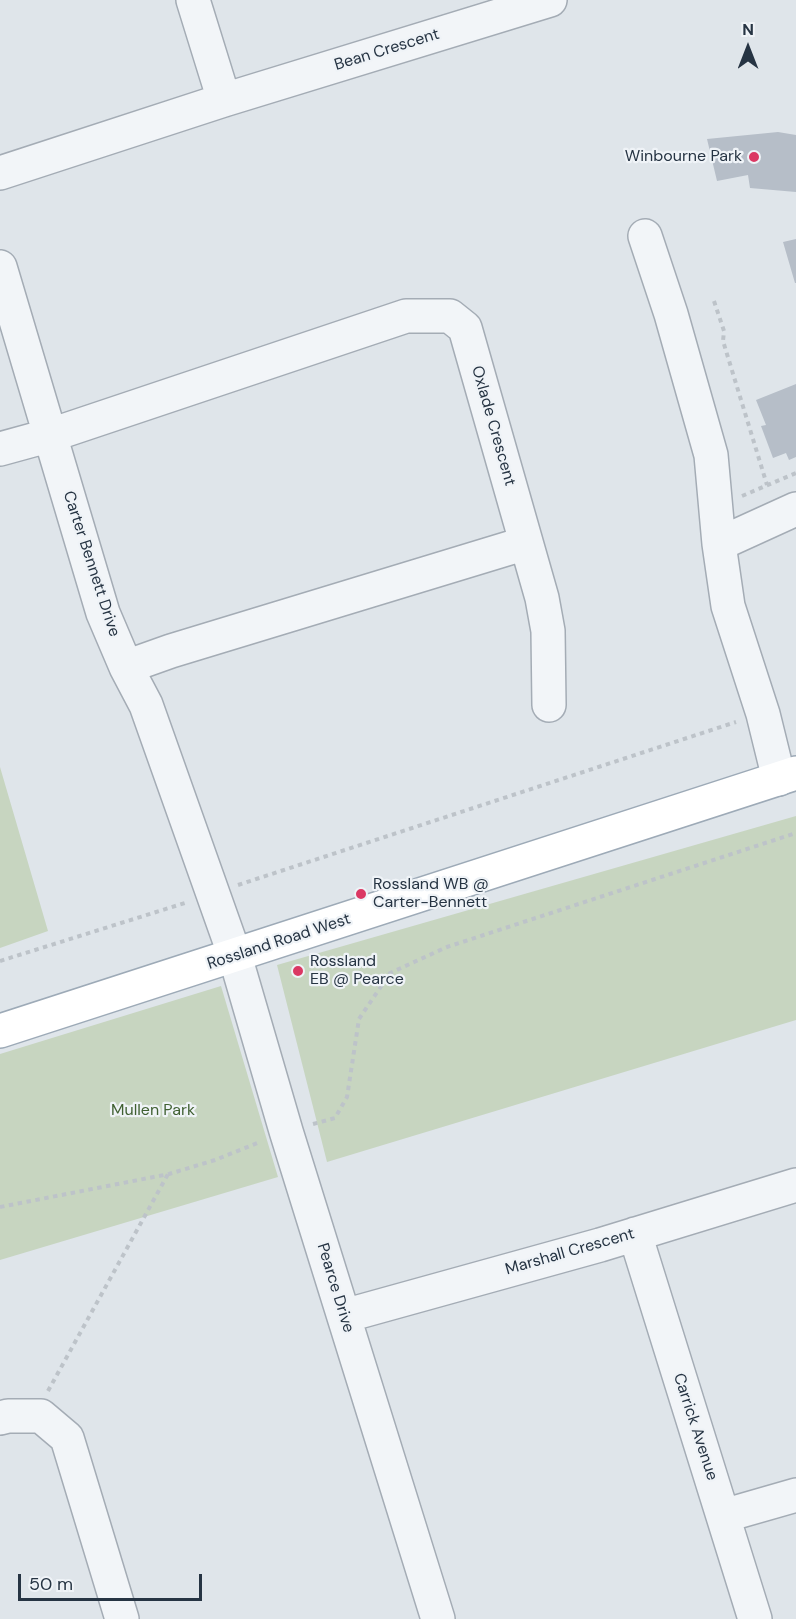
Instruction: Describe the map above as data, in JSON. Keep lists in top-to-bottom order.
{
  "streets": {
    "main road": ["Rossland Road West"],
    "street": [
      "Bean Crescent",
      "Oxlade Crescent",
      "Carter Bennett Drive",
      "Marshall Crescent",
      "Pearce Drive",
      "Carrick Avenue"
    ]
  },
  "crossings": [
    ["Oxlade Crescent", "Carter Bennett Drive"],
    ["Carter Bennett Drive", "Rossland Road West"],
    ["Carter Bennett Drive", "Pearce Drive"],
    ["Rossland Road West", "Pearce Drive"],
    ["Marshall Crescent", "Pearce Drive"],
    ["Marshall Crescent", "Carrick Avenue"]
  ],
  "parks": ["Mullen Park"],
  "places": ["Winbourne Park", "Rossland WB @ Carter-Bennett", "Rossland EB @ Pearce"],
  "scale_bar": "50 m",
  "north": "top"
}
